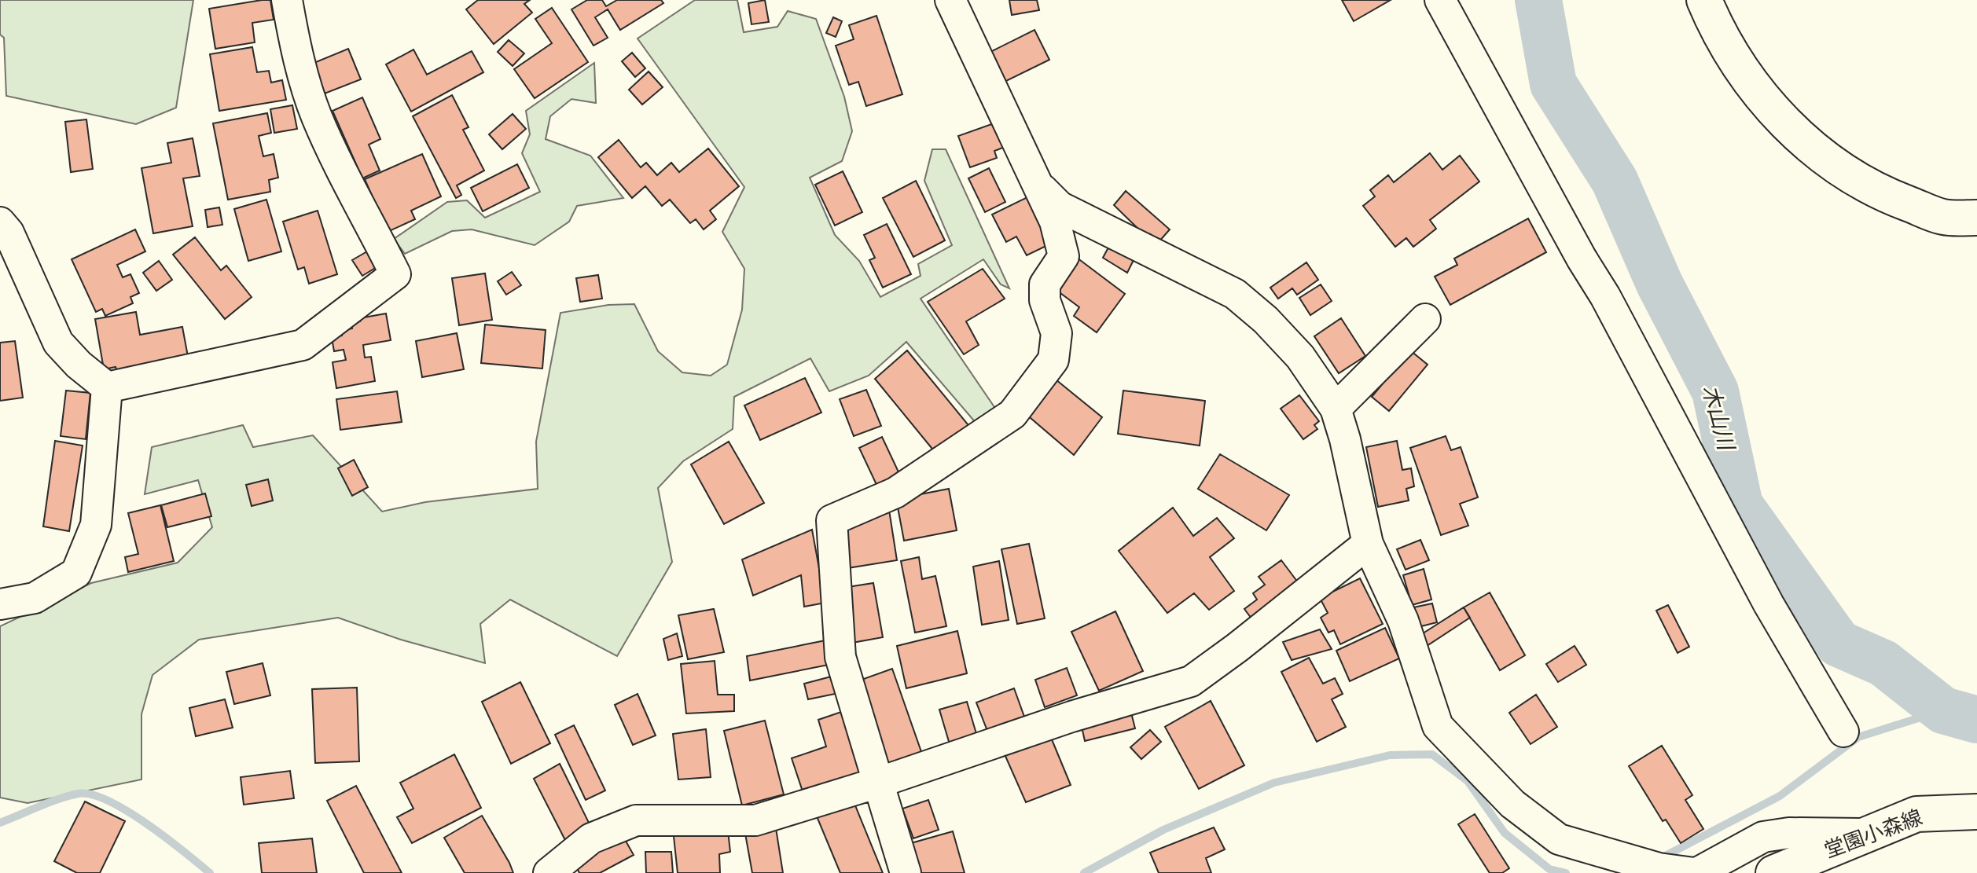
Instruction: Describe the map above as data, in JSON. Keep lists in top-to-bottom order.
{
  "streets": {
    "main road": ["堂園小森線"]
  },
  "water": ["木山川"]
}
